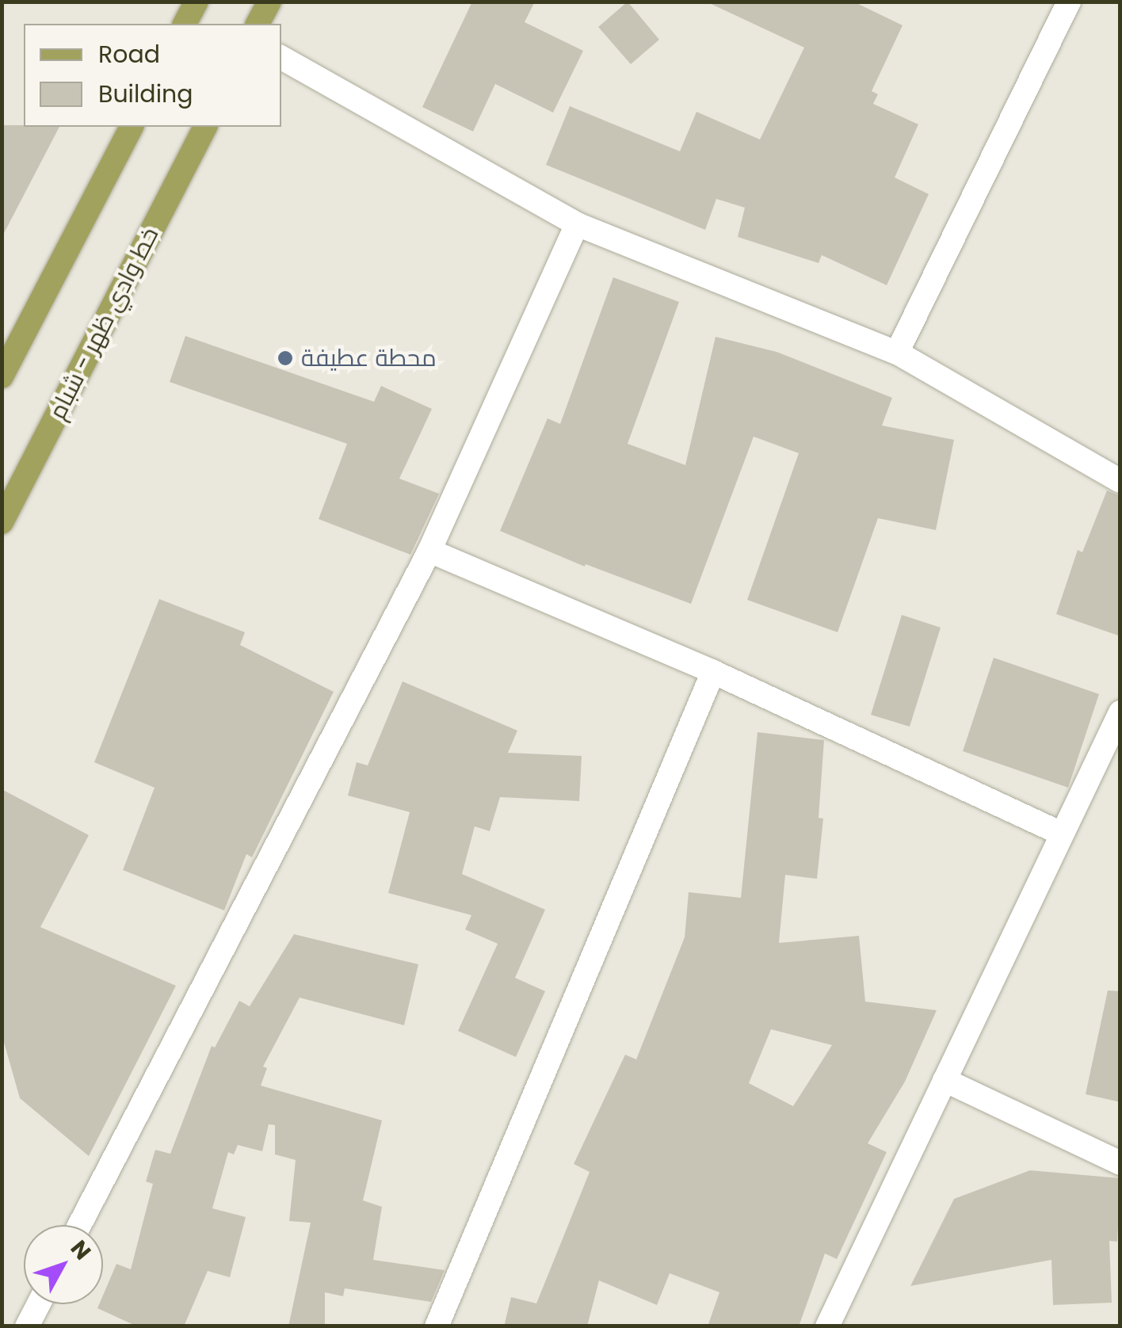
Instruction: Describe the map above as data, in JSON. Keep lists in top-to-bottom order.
{
  "streets": {
    "main road": ["خط وادي ظهر - شبام"]
  },
  "places": ["محطة عطيفة"],
  "legend": ["Road", "Building"],
  "north": "top right"
}
